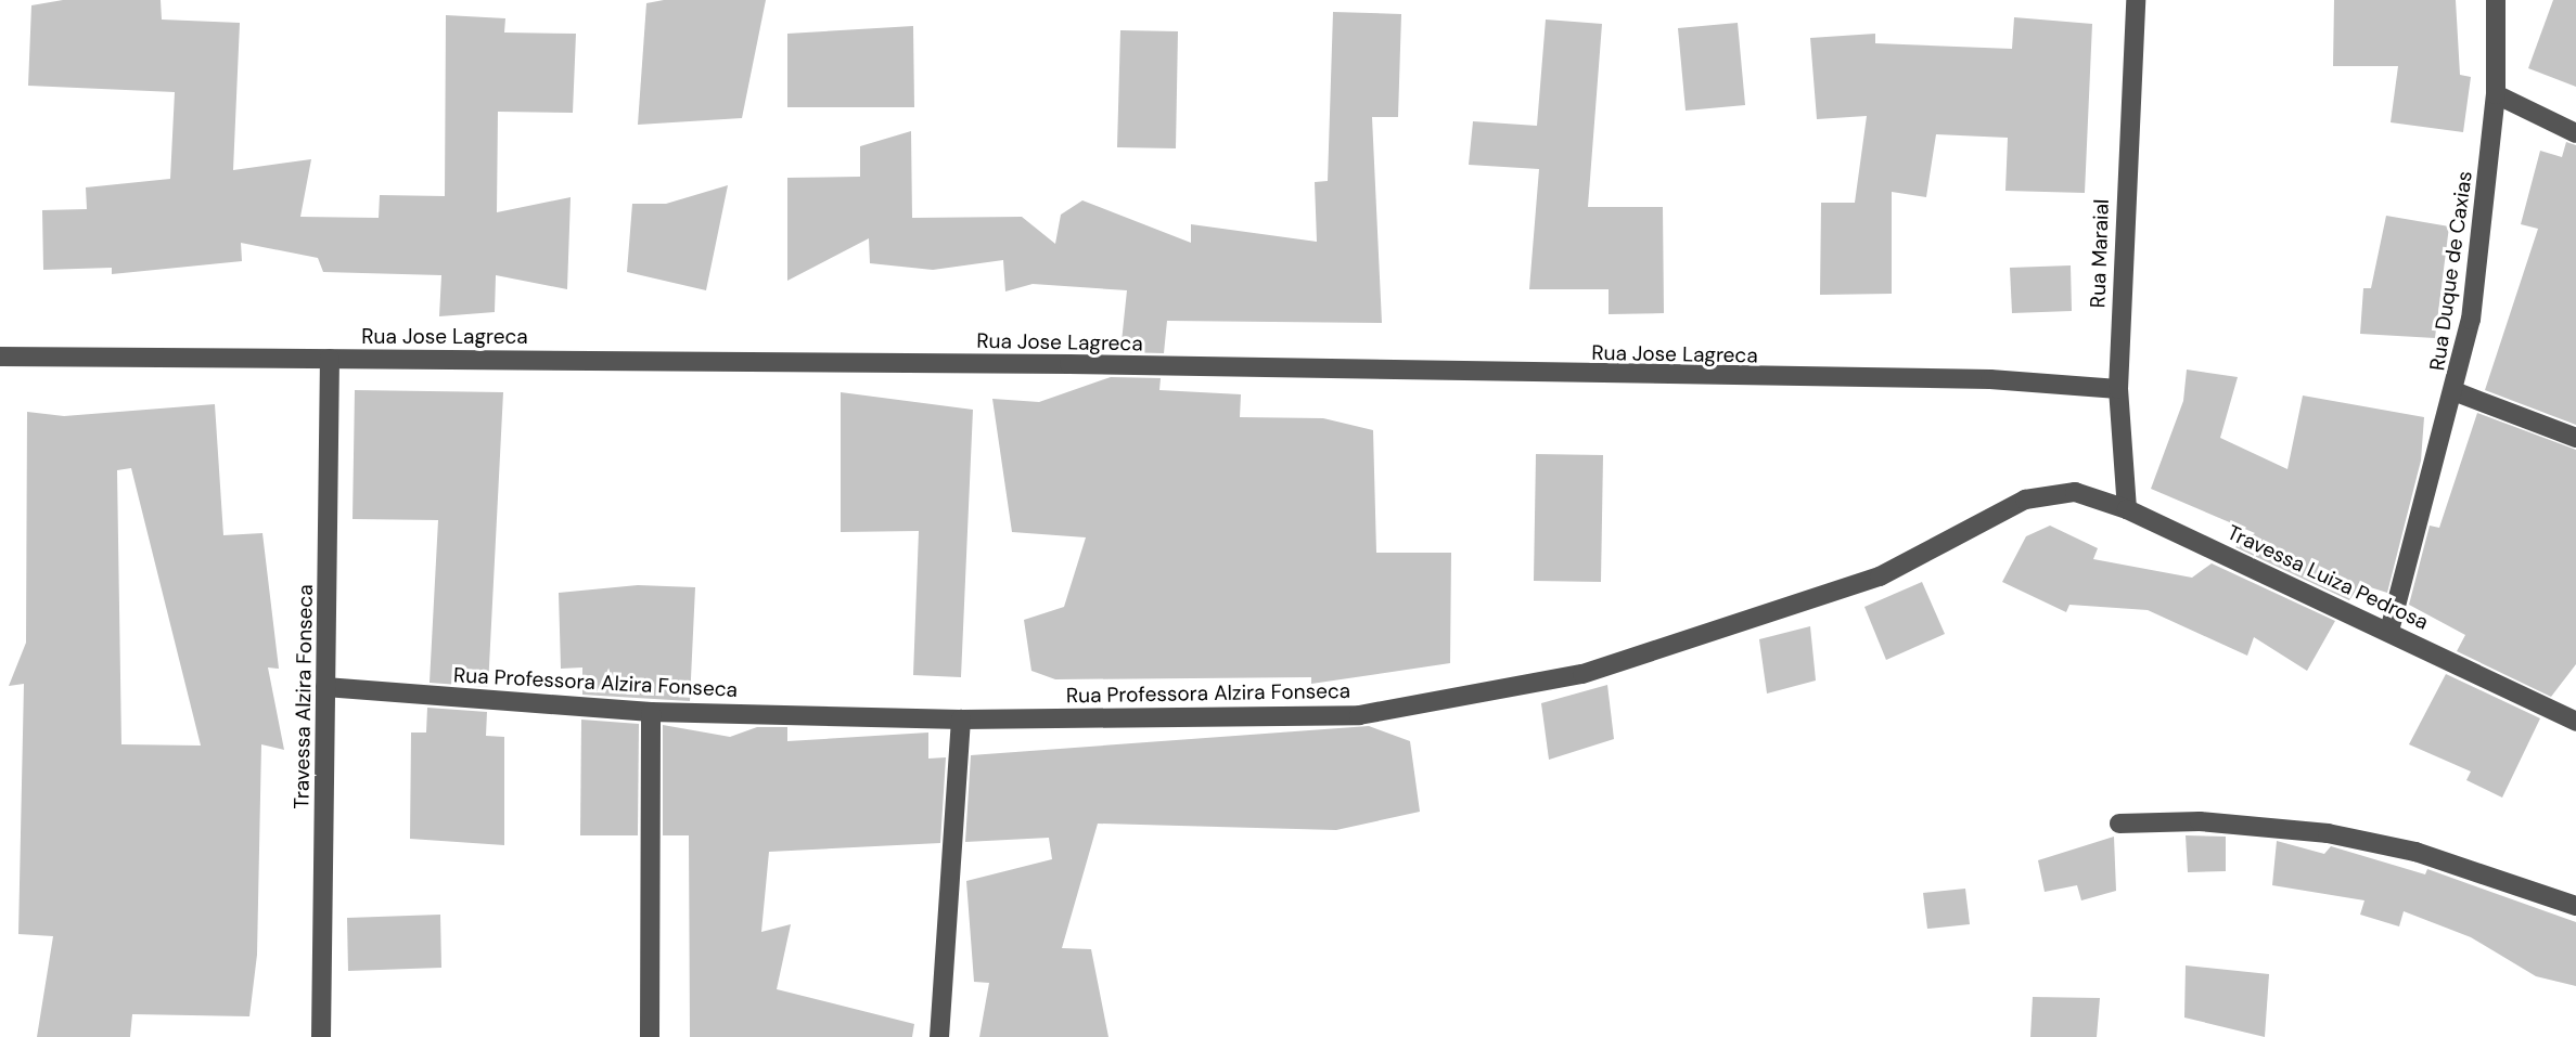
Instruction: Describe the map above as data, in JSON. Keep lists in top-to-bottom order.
{
  "streets": {
    "street": [
      "Rua Maraial",
      "Rua Duque de Caxias",
      "Rua Jose Lagreca",
      "Travessa Luiza Pedrosa",
      "Rua Professora Alzira Fonseca",
      "Travessa Alzira Fonseca"
    ]
  },
  "crossings": [
    ["Rua Maraial", "Rua Jose Lagreca"],
    ["Rua Maraial", "Travessa Luiza Pedrosa"],
    ["Rua Duque de Caxias", "Travessa Luiza Pedrosa"],
    ["Rua Jose Lagreca", "Travessa Alzira Fonseca"],
    ["Travessa Luiza Pedrosa", "Rua Professora Alzira Fonseca"],
    ["Rua Professora Alzira Fonseca", "Travessa Alzira Fonseca"]
  ]
}
